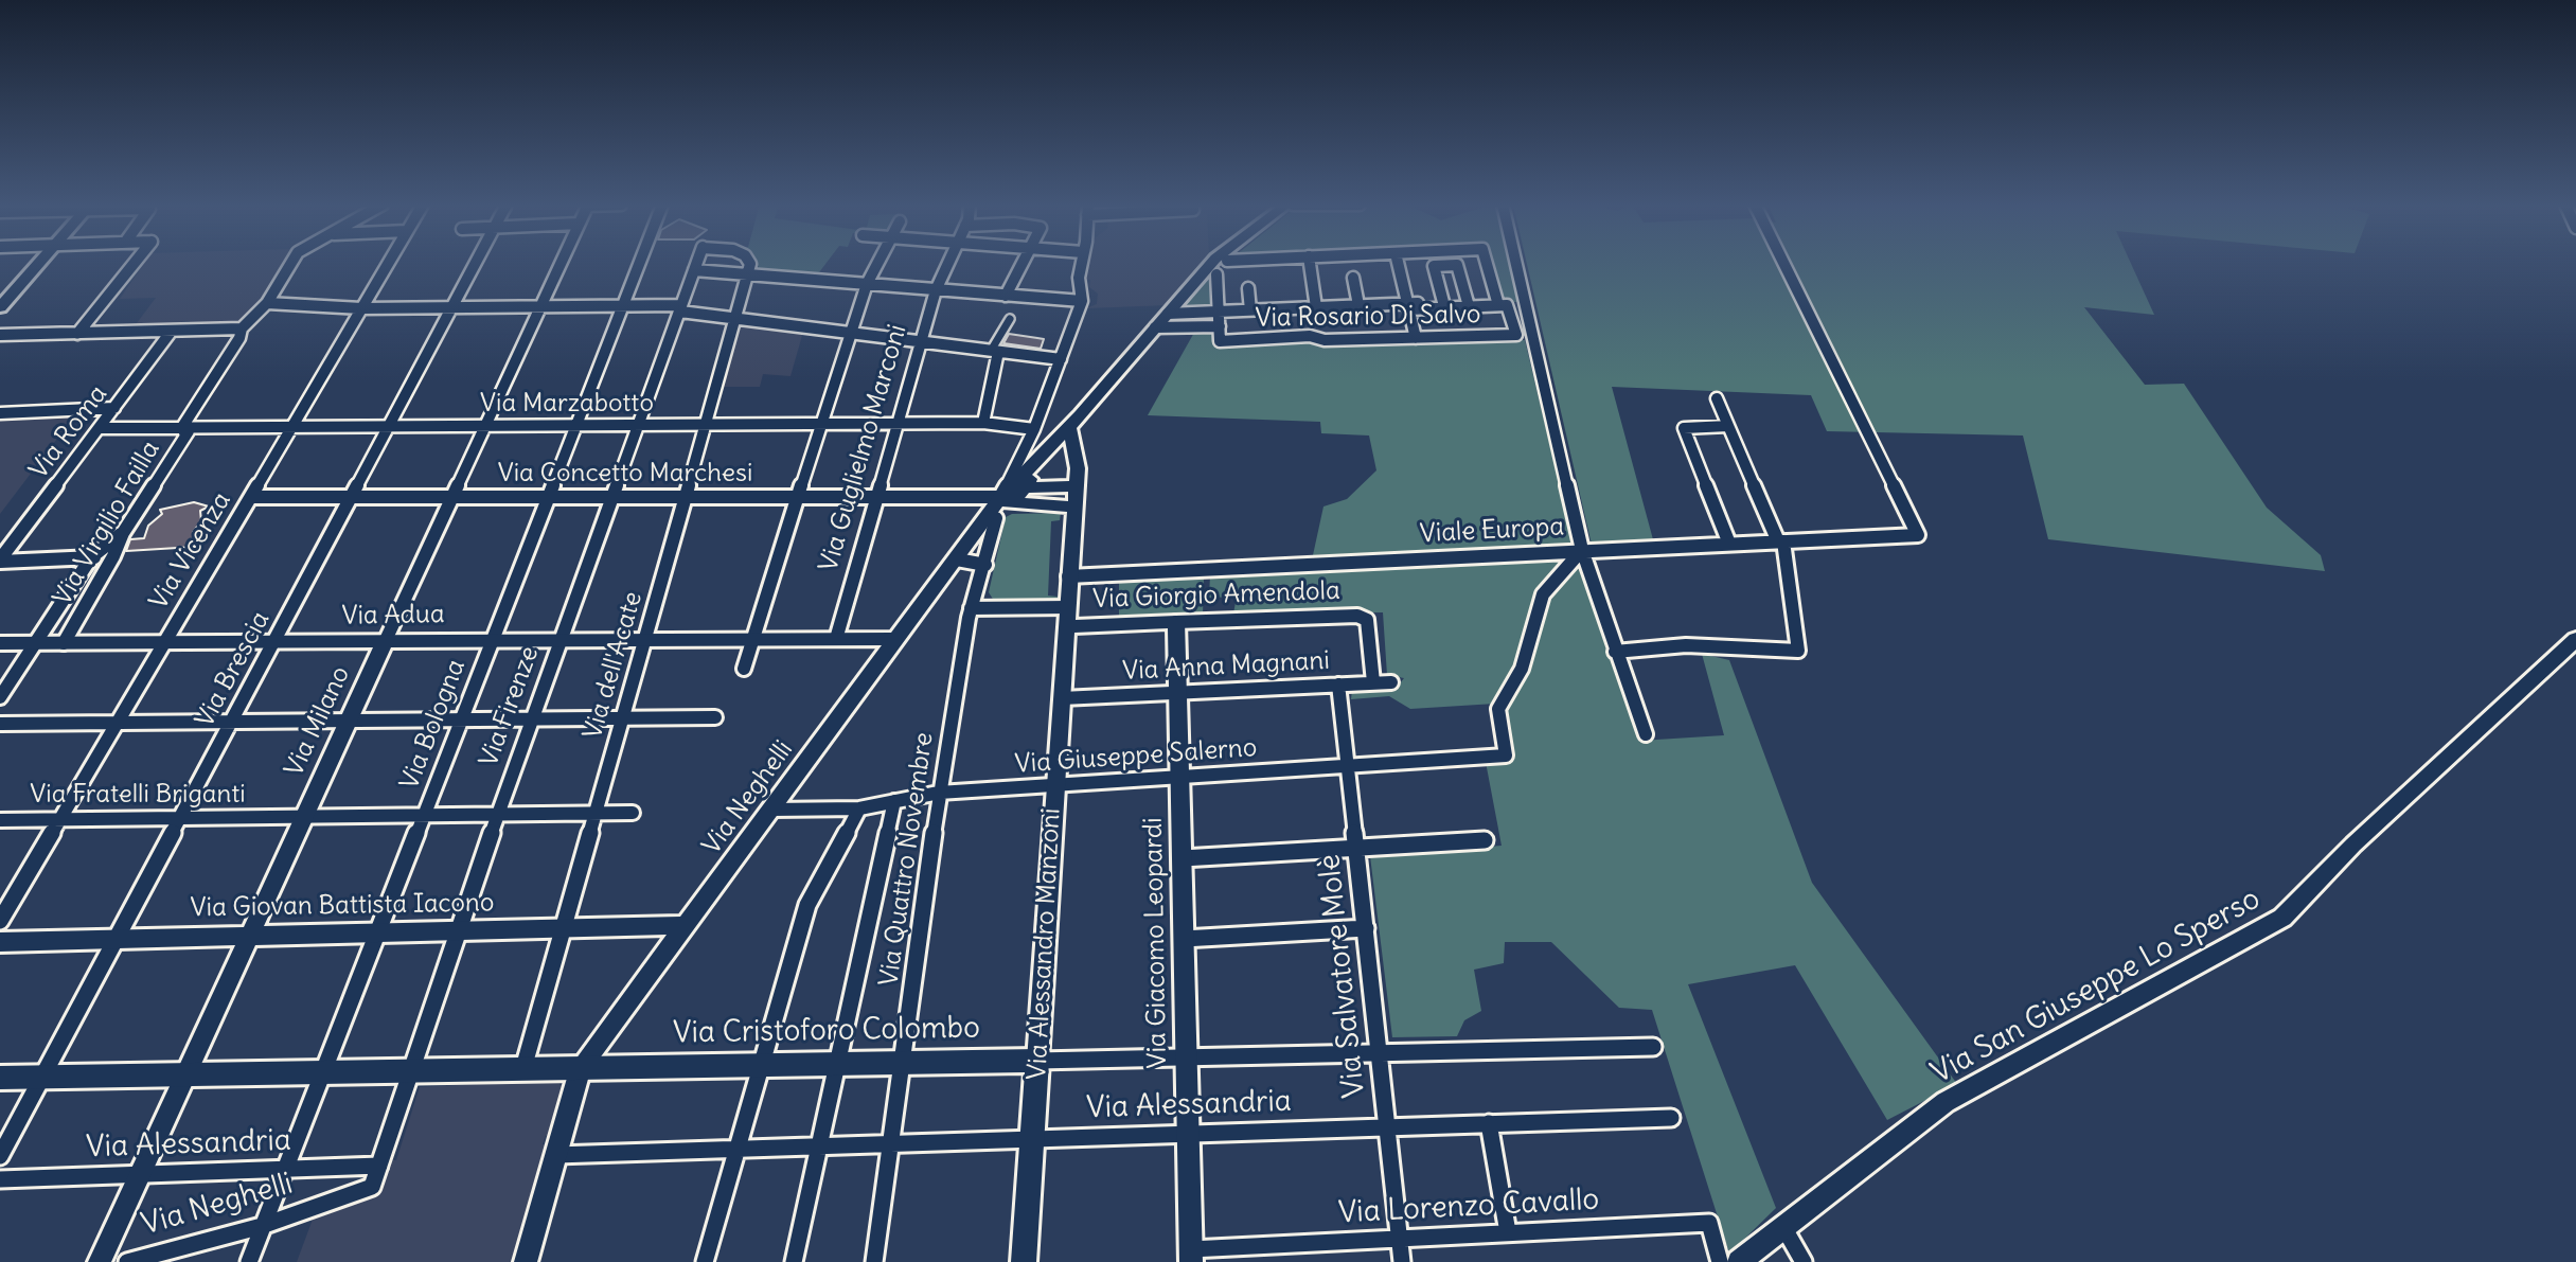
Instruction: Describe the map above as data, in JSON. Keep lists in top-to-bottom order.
{
  "streets": {
    "main road": ["Via Alessandro Manzoni", "Via Cristoforo Colombo"],
    "street": [
      "Via Rosario Di Salvo",
      "Via Marzabotto",
      "Via Roma",
      "Via Guglielmo Marconi",
      "Via Concetto Marchesi",
      "Via Virgilio Failla",
      "Viale Europa",
      "Via Vicenza",
      "Via Giorgio Amendola",
      "Via Adua",
      "Via dell'Acate",
      "Via Anna Magnani",
      "Via Brescia",
      "Via Firenze",
      "Via Milano",
      "Via Bologna",
      "Via Giuseppe Salerno",
      "Via Fratelli Briganti",
      "Via Neghelli",
      "Via Quattro Novembre",
      "Via Giovan Battista Iacono",
      "Via Giacomo Leopardi",
      "Via Salvatore Molè",
      "Via San Giuseppe Lo Sperso",
      "Via Alessandria",
      "Via Lorenzo Cavallo"
    ]
  },
  "crossings": [
    ["Via Marzabotto", "Via Roma"],
    ["Via Marzabotto", "Via Guglielmo Marconi"],
    ["Via Marzabotto", "Via Virgilio Failla"],
    ["Via Marzabotto", "Via Vicenza"],
    ["Via Marzabotto", "Via dell'Acate"],
    ["Via Marzabotto", "Via Brescia"],
    ["Via Marzabotto", "Via Firenze"],
    ["Via Marzabotto", "Via Milano"],
    ["Via Marzabotto", "Via Bologna"],
    ["Via Guglielmo Marconi", "Via Concetto Marchesi"],
    ["Via Guglielmo Marconi", "Via Adua"],
    ["Via Concetto Marchesi", "Via Vicenza"],
    ["Via Concetto Marchesi", "Via dell'Acate"],
    ["Via Concetto Marchesi", "Via Brescia"],
    ["Via Concetto Marchesi", "Via Firenze"],
    ["Via Concetto Marchesi", "Via Milano"],
    ["Via Concetto Marchesi", "Via Bologna"],
    ["Via Virgilio Failla", "Via Adua"],
    ["Viale Europa", "Via Giuseppe Salerno"],
    ["Viale Europa", "Via Alessandro Manzoni"],
    ["Via Vicenza", "Via Adua"],
    ["Via Vicenza", "Via Fratelli Briganti"],
    ["Via Giorgio Amendola", "Via Anna Magnani"],
    ["Via Giorgio Amendola", "Via Giacomo Leopardi"],
    ["Via Giorgio Amendola", "Via Alessandro Manzoni"],
    ["Via Adua", "Via dell'Acate"],
    ["Via Adua", "Via Brescia"],
    ["Via Adua", "Via Firenze"],
    ["Via Adua", "Via Milano"],
    ["Via Adua", "Via Bologna"],
    ["Via Adua", "Via Neghelli"],
    ["Via dell'Acate", "Via Firenze"],
    ["Via dell'Acate", "Via Fratelli Briganti"],
    ["Via dell'Acate", "Via Giovan Battista Iacono"],
    ["Via dell'Acate", "Via Cristoforo Colombo"],
    ["Via Anna Magnani", "Via Giacomo Leopardi"],
    ["Via Anna Magnani", "Via Alessandro Manzoni"],
    ["Via Anna Magnani", "Via Salvatore Molè"],
    ["Via Brescia", "Via Fratelli Briganti"],
    ["Via Brescia", "Via Giovan Battista Iacono"],
    ["Via Brescia", "Via Cristoforo Colombo"],
    ["Via Firenze", "Via Fratelli Briganti"],
    ["Via Firenze", "Via Neghelli"],
    ["Via Firenze", "Via Giovan Battista Iacono"],
    ["Via Firenze", "Via Cristoforo Colombo"],
    ["Via Firenze", "Via Alessandria"],
    ["Via Milano", "Via Fratelli Briganti"],
    ["Via Milano", "Via Giovan Battista Iacono"],
    ["Via Milano", "Via Cristoforo Colombo"],
    ["Via Milano", "Via Alessandria"],
    ["Via Bologna", "Via Fratelli Briganti"],
    ["Via Bologna", "Via Neghelli"],
    ["Via Bologna", "Via Giovan Battista Iacono"],
    ["Via Bologna", "Via Cristoforo Colombo"],
    ["Via Bologna", "Via Alessandria"],
    ["Via Giuseppe Salerno", "Via Neghelli"],
    ["Via Giuseppe Salerno", "Via Quattro Novembre"],
    ["Via Giuseppe Salerno", "Via Giacomo Leopardi"],
    ["Via Giuseppe Salerno", "Via Alessandro Manzoni"],
    ["Via Giuseppe Salerno", "Via Salvatore Molè"],
    ["Via Neghelli", "Via Giovan Battista Iacono"],
    ["Via Neghelli", "Via Cristoforo Colombo"],
    ["Via Quattro Novembre", "Via Cristoforo Colombo"],
    ["Via Quattro Novembre", "Via Alessandria"],
    ["Via Giacomo Leopardi", "Via Cristoforo Colombo"],
    ["Via Giacomo Leopardi", "Via Alessandria"],
    ["Via Giacomo Leopardi", "Via Lorenzo Cavallo"],
    ["Via Alessandro Manzoni", "Via Cristoforo Colombo"],
    ["Via Alessandro Manzoni", "Via Alessandria"],
    ["Via Salvatore Molè", "Via Cristoforo Colombo"],
    ["Via Salvatore Molè", "Via Alessandria"],
    ["Via Salvatore Molè", "Via Lorenzo Cavallo"]
  ]
}
